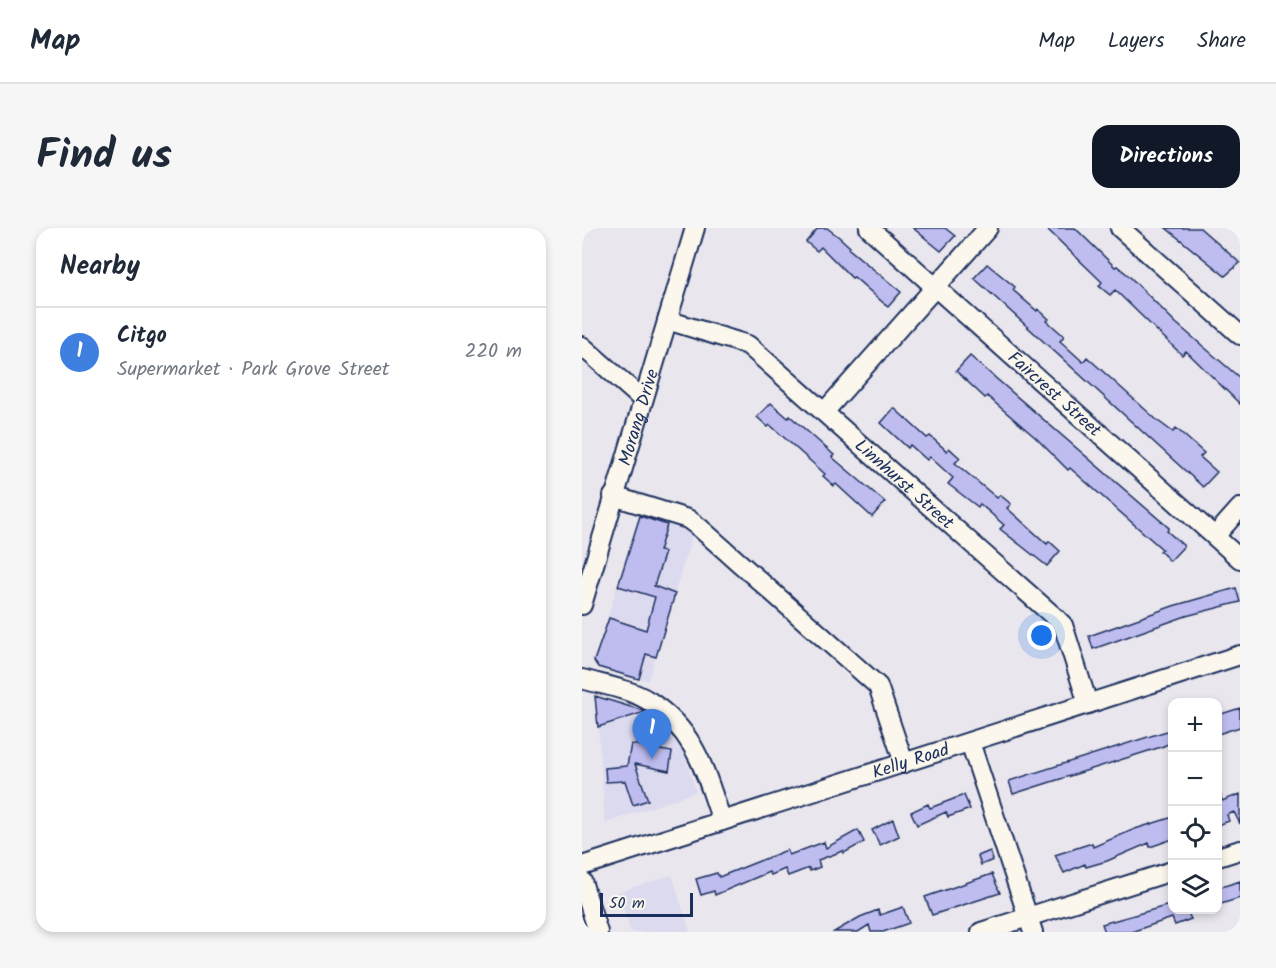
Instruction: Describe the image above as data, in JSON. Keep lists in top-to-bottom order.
{
  "streets": {
    "street": [
      "Faircrest Street",
      "Morang Drive",
      "Linnhurst Street",
      "Kelly Road"
    ]
  },
  "crossings": [
    ["Morang Drive", "Linnhurst Street"],
    ["Linnhurst Street", "Kelly Road"]
  ],
  "scale_bar": "50 m",
  "page": {
    "header": "Map",
    "nav": ["Map", "Layers", "Share"],
    "title": "Find us",
    "buttons": "Directions",
    "heading": "Nearby",
    "list": [
      {
        "mark": "1",
        "name": "Citgo",
        "note": "Supermarket · Park Grove Street",
        "value": "220 m"
      }
    ],
    "map_buttons": ["+", "−"],
    "pins": "1",
    "scale": "50 m"
  }
}
